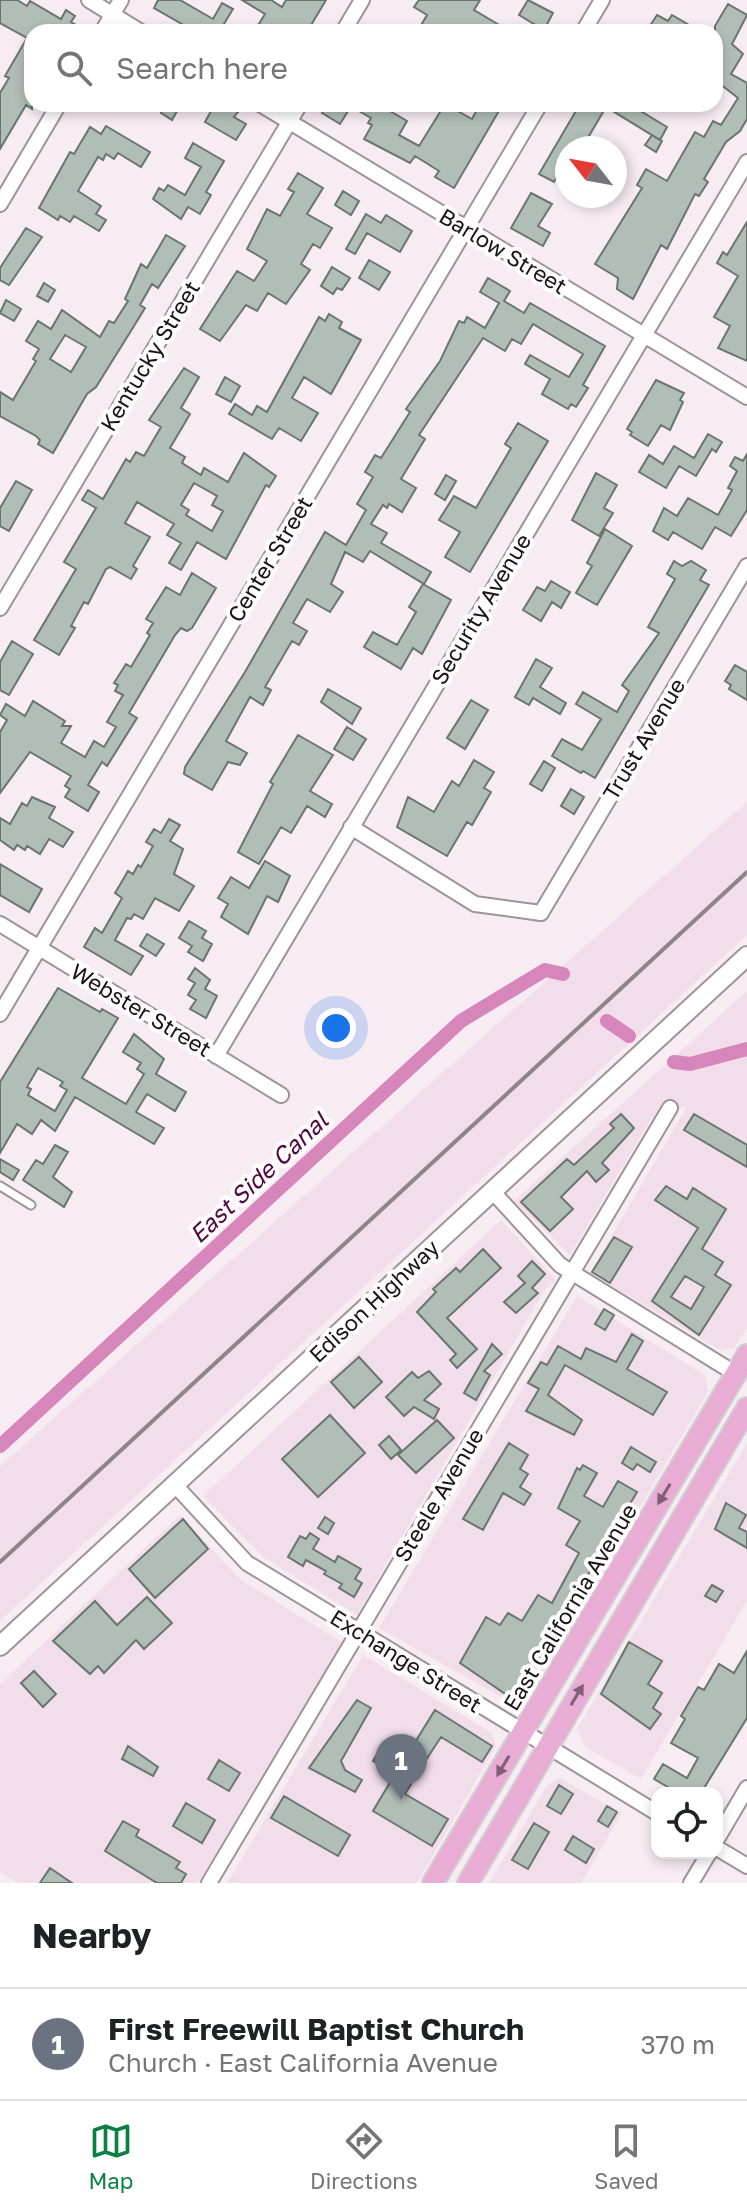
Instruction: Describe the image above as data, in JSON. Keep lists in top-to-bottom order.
{
  "streets": {
    "main road": ["Edison Highway", "East California Avenue"],
    "street": [
      "Barlow Street",
      "Kentucky Street",
      "Center Street",
      "Security Avenue",
      "Trust Avenue",
      "Webster Street",
      "Steele Avenue",
      "Exchange Street"
    ]
  },
  "crossings": [
    ["Barlow Street", "Kentucky Street"],
    ["Barlow Street", "Center Street"],
    ["Barlow Street", "Security Avenue"],
    ["Center Street", "Webster Street"],
    ["Security Avenue", "Trust Avenue"],
    ["Security Avenue", "Webster Street"],
    ["Edison Highway", "Exchange Street"],
    ["Steele Avenue", "Exchange Street"],
    ["East California Avenue", "Exchange Street"]
  ],
  "water": ["East Side Canal"],
  "north": "top left",
  "page": {
    "search": "Search here",
    "pins": "1",
    "heading": "Nearby",
    "list": [
      {
        "mark": "1",
        "name": "First Freewill Baptist Church",
        "note": "Church · East California Avenue",
        "value": "370 m"
      }
    ],
    "nav": ["Map", "Directions", "Saved"]
  }
}
